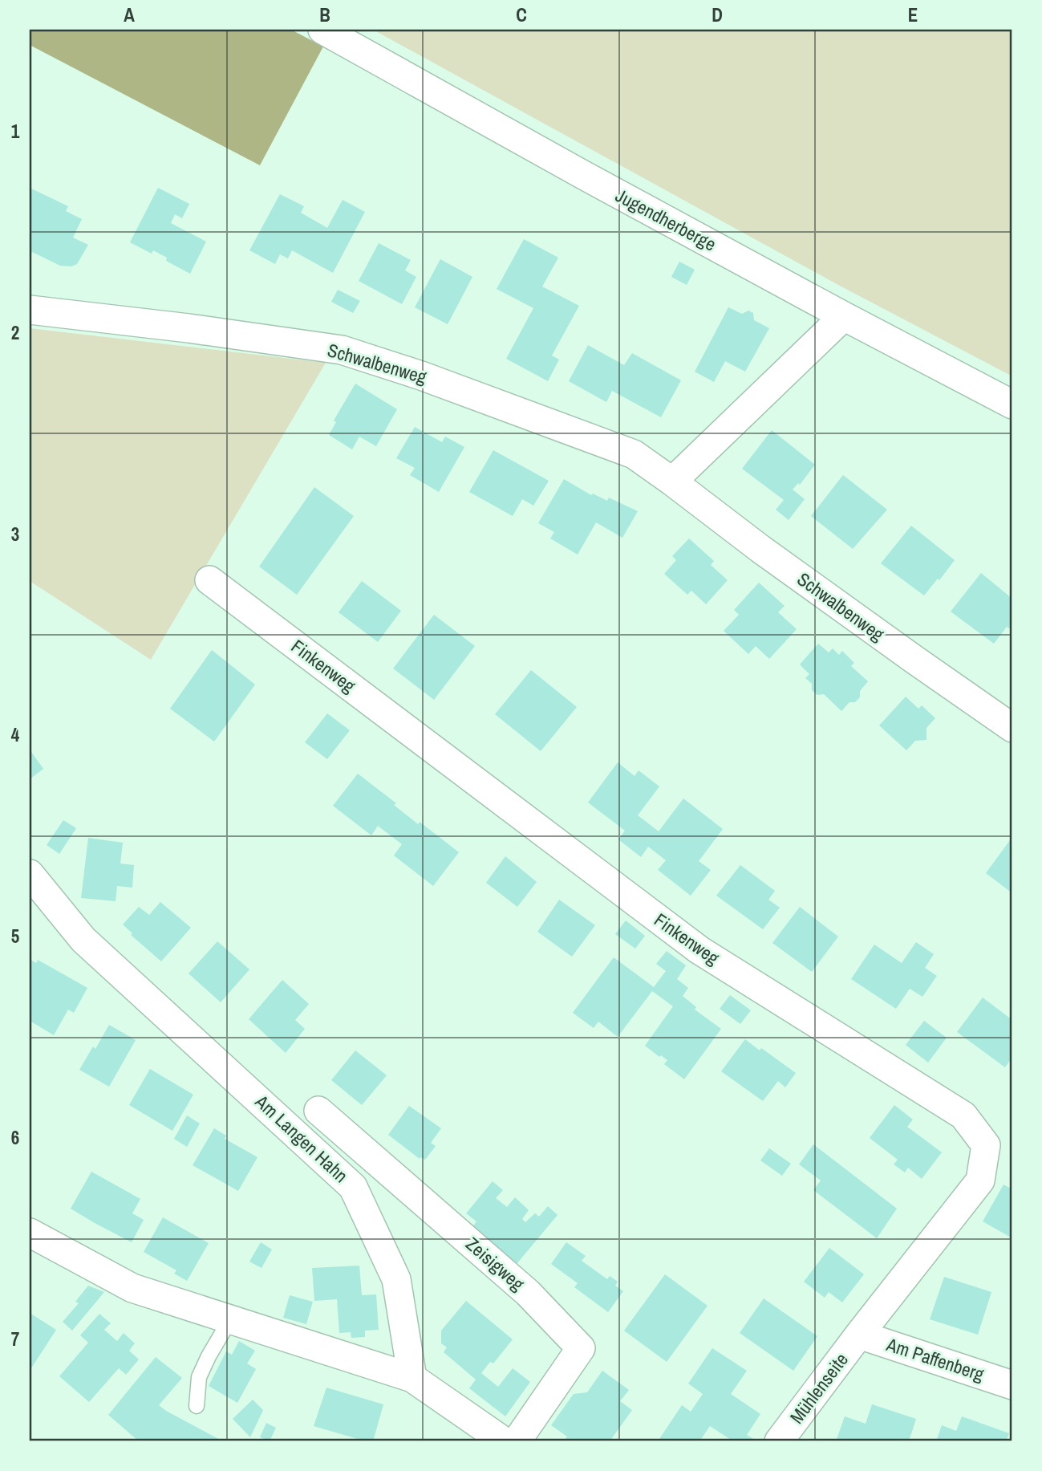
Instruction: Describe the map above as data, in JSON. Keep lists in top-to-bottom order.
{
  "streets": {
    "street": [
      "Jugendherberge",
      "Schwalbenweg",
      "Finkenweg",
      "Am Langen Hahn",
      "Zeisigweg",
      "Am Paffenberg",
      "Mühlenseite"
    ]
  },
  "crossings": [
    ["Finkenweg", "Am Paffenberg"],
    ["Finkenweg", "Mühlenseite"],
    ["Am Paffenberg", "Mühlenseite"]
  ],
  "grid": {
    "columns": [
      "A",
      "B",
      "C",
      "D",
      "E"
    ],
    "rows": [
      "1",
      "2",
      "3",
      "4",
      "5",
      "6",
      "7"
    ]
  }
}
